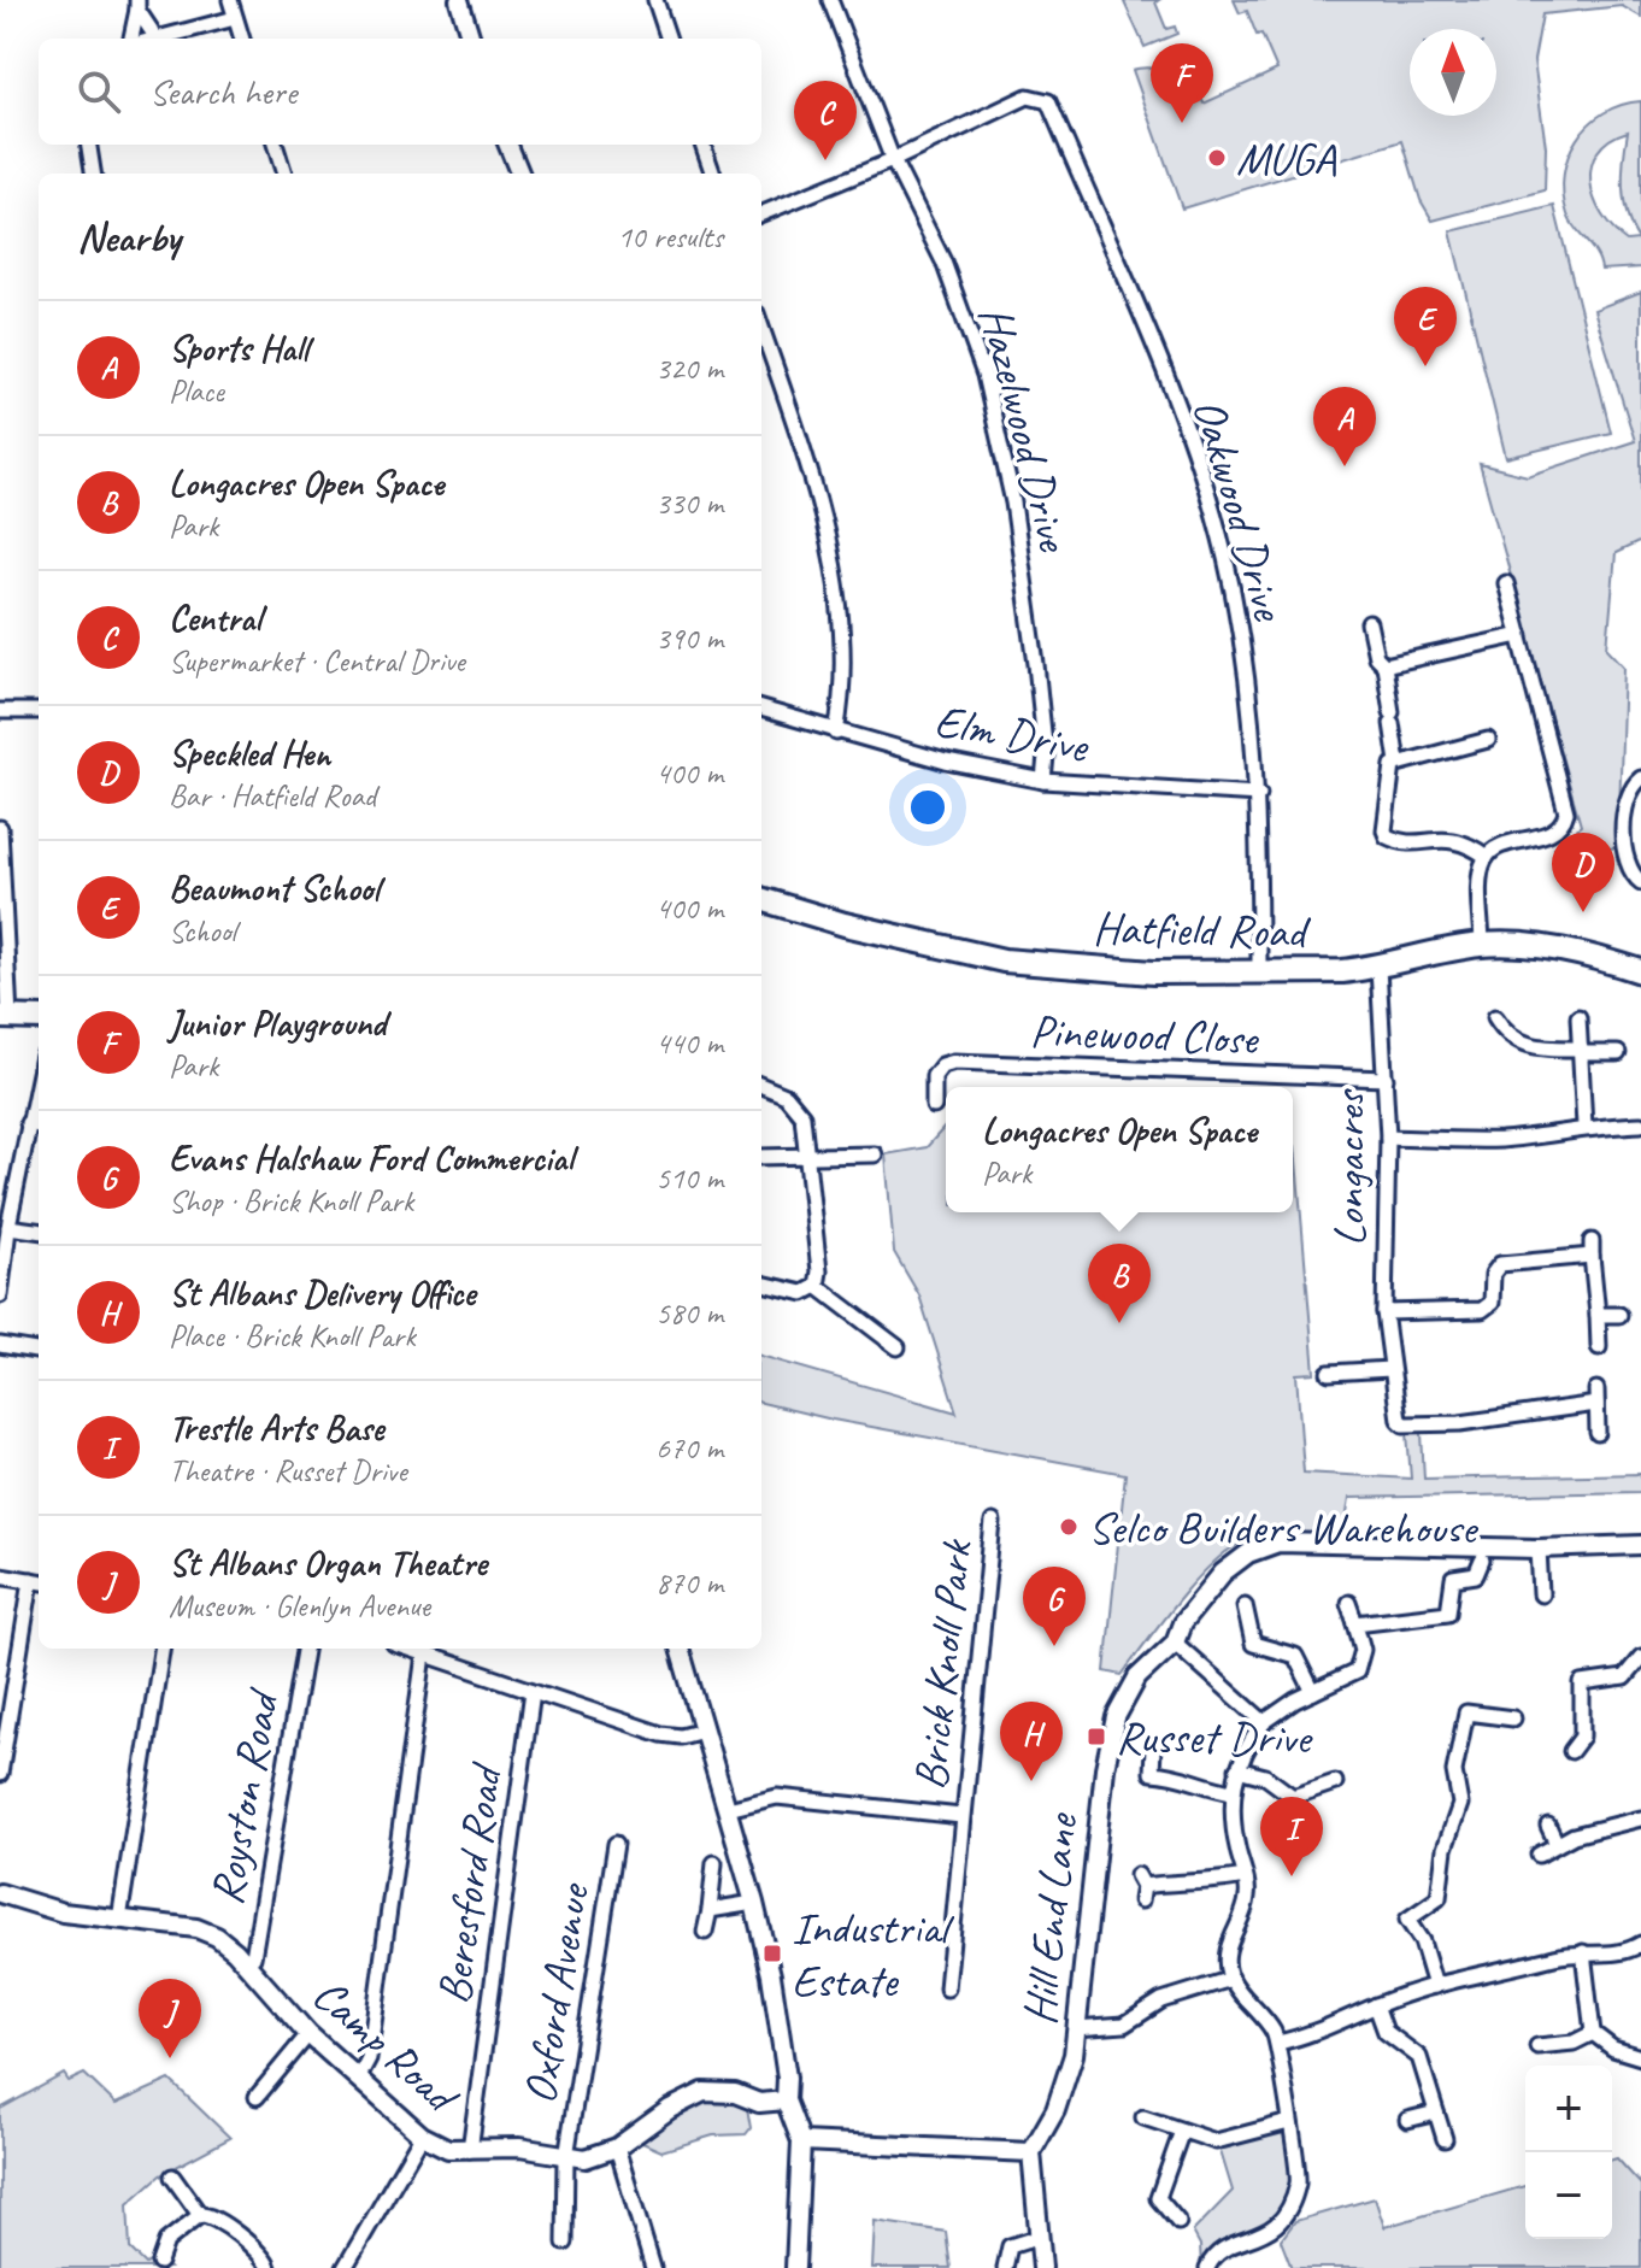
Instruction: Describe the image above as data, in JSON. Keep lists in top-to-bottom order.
{
  "streets": {
    "main road": ["Hatfield Road"],
    "street": [
      "Hazelwood Drive",
      "Oakwood Drive",
      "Elm Drive",
      "Pinewood Close",
      "Longacres",
      "Brick Knoll Park",
      "Royston Road",
      "Beresford Road",
      "Hill End Lane",
      "Oxford Avenue",
      "Camp Road"
    ]
  },
  "crossings": [
    ["Hazelwood Drive", "Oakwood Drive"],
    ["Hazelwood Drive", "Elm Drive"],
    ["Oakwood Drive", "Elm Drive"],
    ["Oakwood Drive", "Hatfield Road"],
    ["Hatfield Road", "Longacres"],
    ["Pinewood Close", "Longacres"],
    ["Royston Road", "Camp Road"],
    ["Beresford Road", "Camp Road"],
    ["Oxford Avenue", "Camp Road"]
  ],
  "places": {
    "other": ["MUGA", "Selco Builders Warehouse"],
    "transit": ["Russet Drive", "Industrial Estate"]
  },
  "north": "top",
  "page": {
    "search": "Search here",
    "pins": [
      "F",
      "C",
      "E",
      "A",
      "D",
      "B",
      "G",
      "H",
      "I",
      "J"
    ],
    "heading": ["Nearby", "10 results"],
    "list": [
      {
        "mark": "A",
        "name": "Sports Hall",
        "note": "Place",
        "value": "320 m"
      },
      {
        "mark": "B",
        "name": "Longacres Open Space",
        "note": "Park",
        "value": "330 m"
      },
      {
        "mark": "C",
        "name": "Central",
        "note": "Supermarket · Central Drive",
        "value": "390 m"
      },
      {
        "mark": "D",
        "name": "Speckled Hen",
        "note": "Bar · Hatfield Road",
        "value": "400 m"
      },
      {
        "mark": "E",
        "name": "Beaumont School",
        "note": "School",
        "value": "400 m"
      },
      {
        "mark": "F",
        "name": "Junior Playground",
        "note": "Park",
        "value": "440 m"
      },
      {
        "mark": "G",
        "name": "Evans Halshaw Ford Commercial",
        "note": "Shop · Brick Knoll Park",
        "value": "510 m"
      },
      {
        "mark": "H",
        "name": "St Albans Delivery Office",
        "note": "Place · Brick Knoll Park",
        "value": "580 m"
      },
      {
        "mark": "I",
        "name": "Trestle Arts Base",
        "note": "Theatre · Russet Drive",
        "value": "670 m"
      },
      {
        "mark": "J",
        "name": "St Albans Organ Theatre",
        "note": "Museum · Glenlyn Avenue",
        "value": "870 m"
      }
    ],
    "popup": ["Longacres Open Space", "Park"],
    "map_buttons": ["+", "−"]
  }
}
